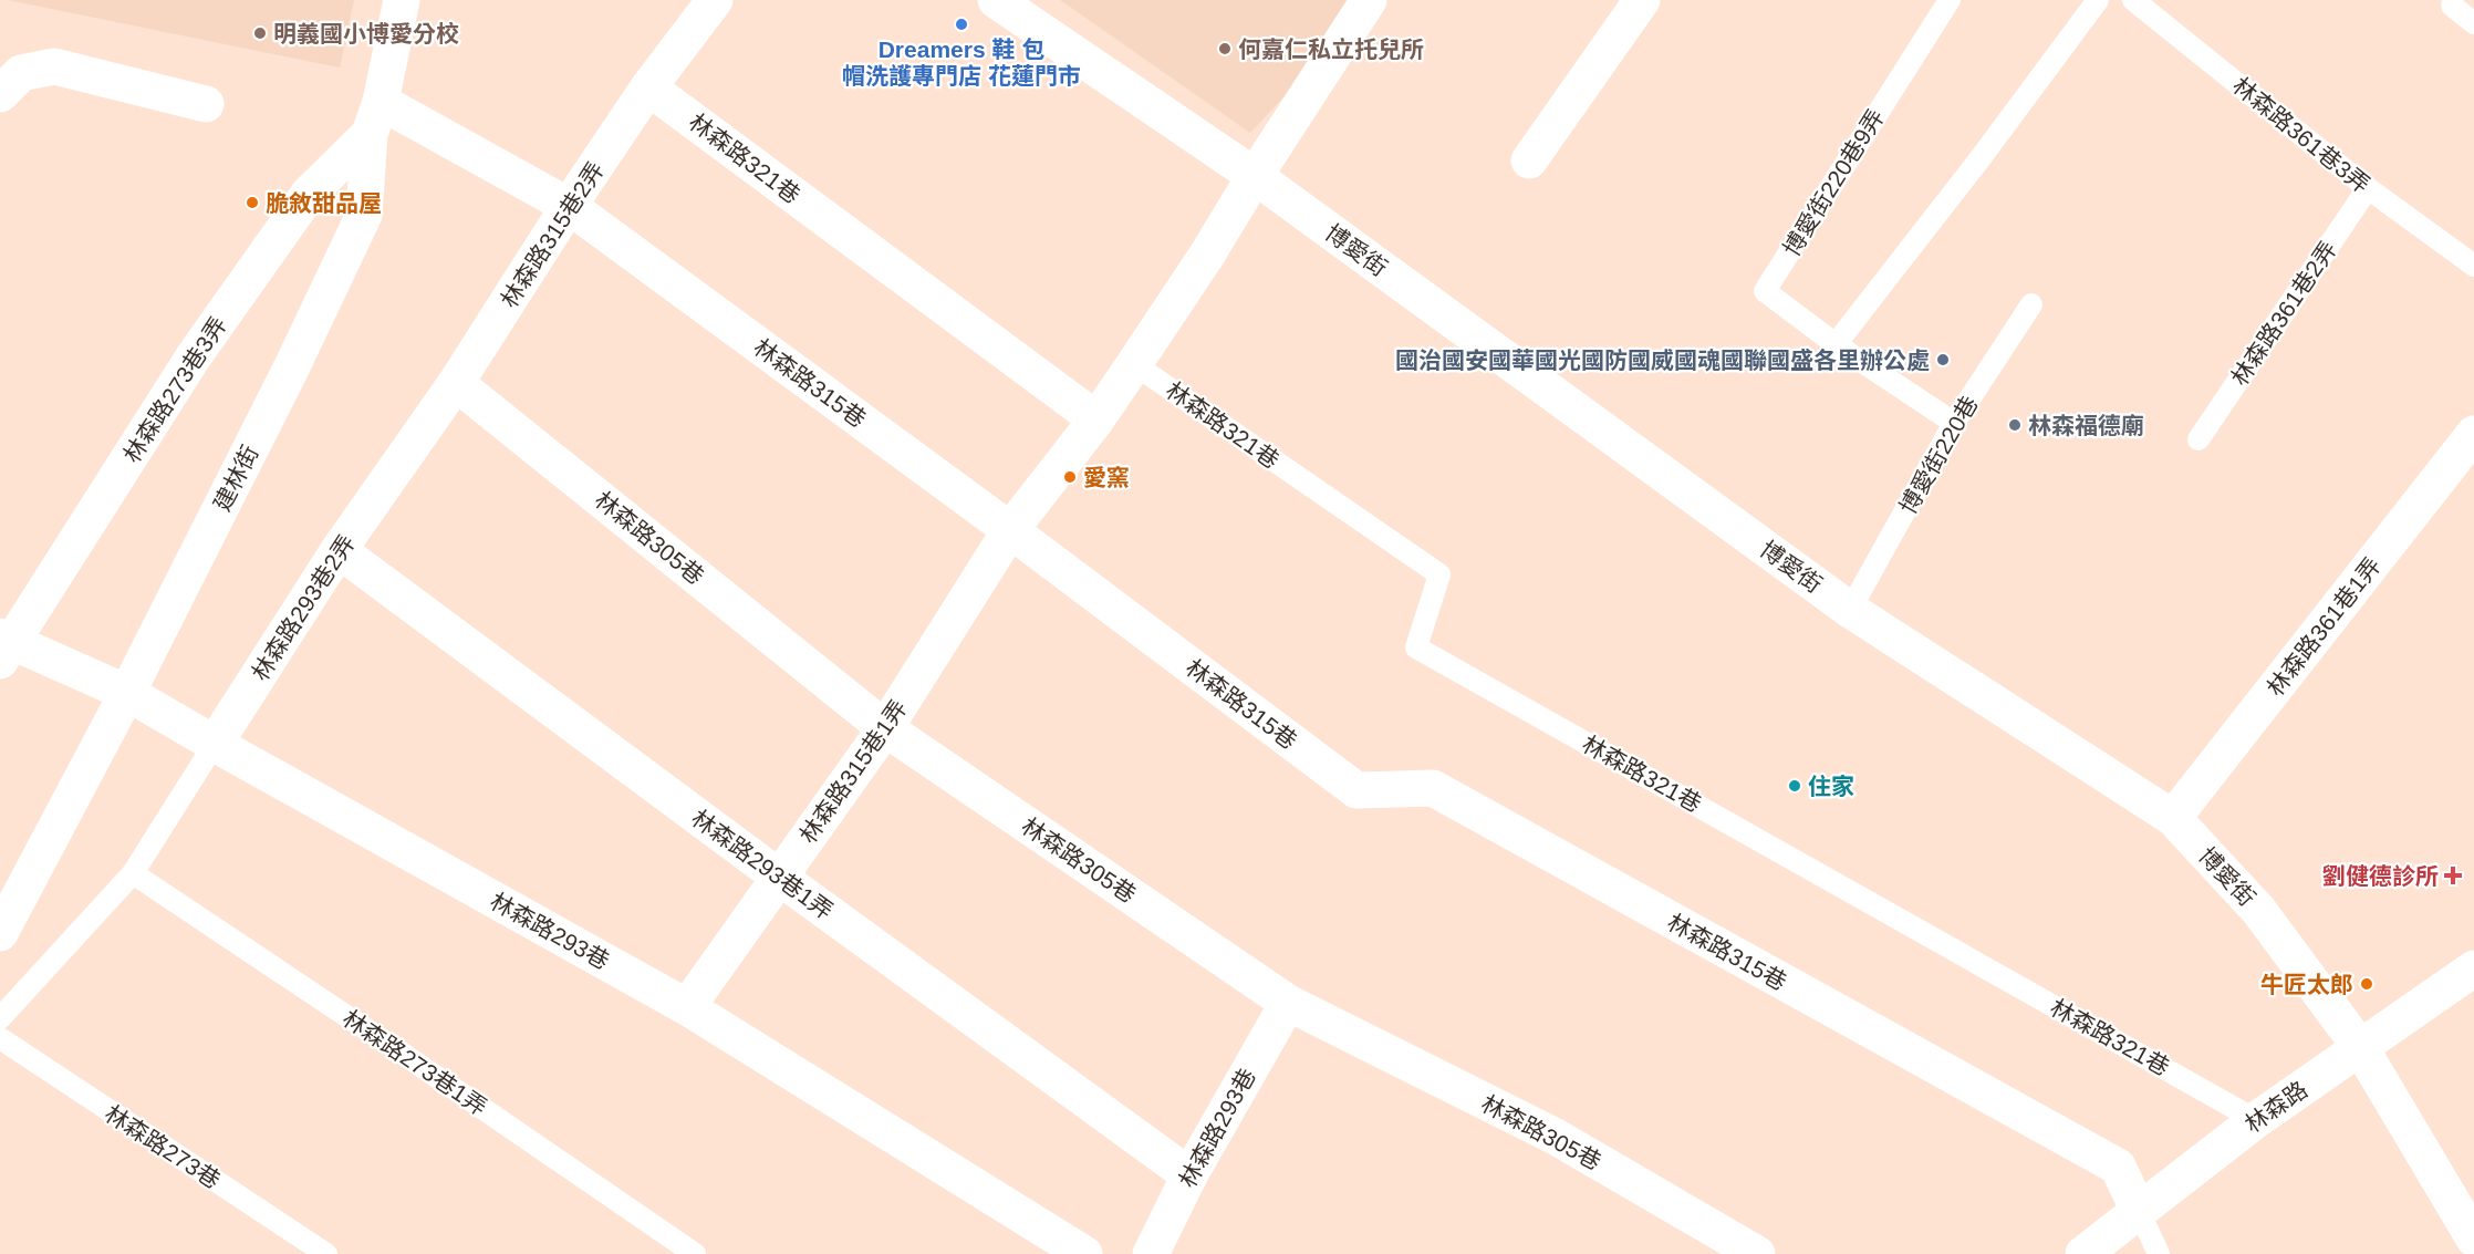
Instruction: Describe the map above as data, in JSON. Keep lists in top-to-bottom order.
{
  "streets": {
    "street": [
      "林森路321巷",
      "林森路315巷2弄",
      "博愛街",
      "林森路315巷",
      "林森路273巷3弄",
      "建林街",
      "林森路305巷",
      "林森路293巷2弄",
      "林森路361巷1弄",
      "林森路315巷1弄",
      "林森路293巷1弄",
      "林森路293巷",
      "林森路"
    ],
    "lane": [
      "林森路361巷3弄",
      "博愛街220巷9弄",
      "林森路361巷2弄",
      "博愛街220巷",
      "林森路273巷1弄",
      "林森路273巷"
    ]
  },
  "crossings": [
    ["林森路361巷3弄", "林森路361巷2弄"],
    ["林森路321巷", "林森路315巷2弄"],
    ["林森路321巷", "林森路"],
    ["博愛街220巷9弄", "博愛街220巷"],
    ["林森路315巷2弄", "林森路315巷"],
    ["林森路315巷2弄", "林森路305巷"],
    ["林森路315巷2弄", "林森路293巷2弄"],
    ["博愛街", "博愛街220巷"],
    ["博愛街", "林森路361巷1弄"],
    ["博愛街", "林森路"],
    ["林森路315巷", "林森路273巷3弄"],
    ["林森路315巷", "建林街"],
    ["林森路315巷", "林森路315巷1弄"],
    ["林森路315巷", "林森路"],
    ["林森路273巷3弄", "建林街"],
    ["林森路273巷3弄", "林森路293巷"],
    ["建林街", "林森路293巷"],
    ["林森路305巷", "林森路315巷1弄"],
    ["林森路305巷", "林森路293巷"],
    ["林森路293巷2弄", "林森路293巷1弄"],
    ["林森路293巷2弄", "林森路293巷"],
    ["林森路315巷1弄", "林森路293巷1弄"],
    ["林森路315巷1弄", "林森路293巷"],
    ["林森路293巷1弄", "林森路293巷"]
  ],
  "places": {
    "other": [
      "Dreamers 鞋 包 帽洗護專門店 花蓮門市",
      "明義國小博愛分校",
      "何嘉仁私立托兒所",
      "脆敘甜品屋",
      "國治國安國華國光國防國威國魂國聯國盛各里辦公處",
      "林森福德廟",
      "愛窯",
      "住家",
      "牛匠太郎"
    ],
    "health": ["劉健德診所"]
  }
}
